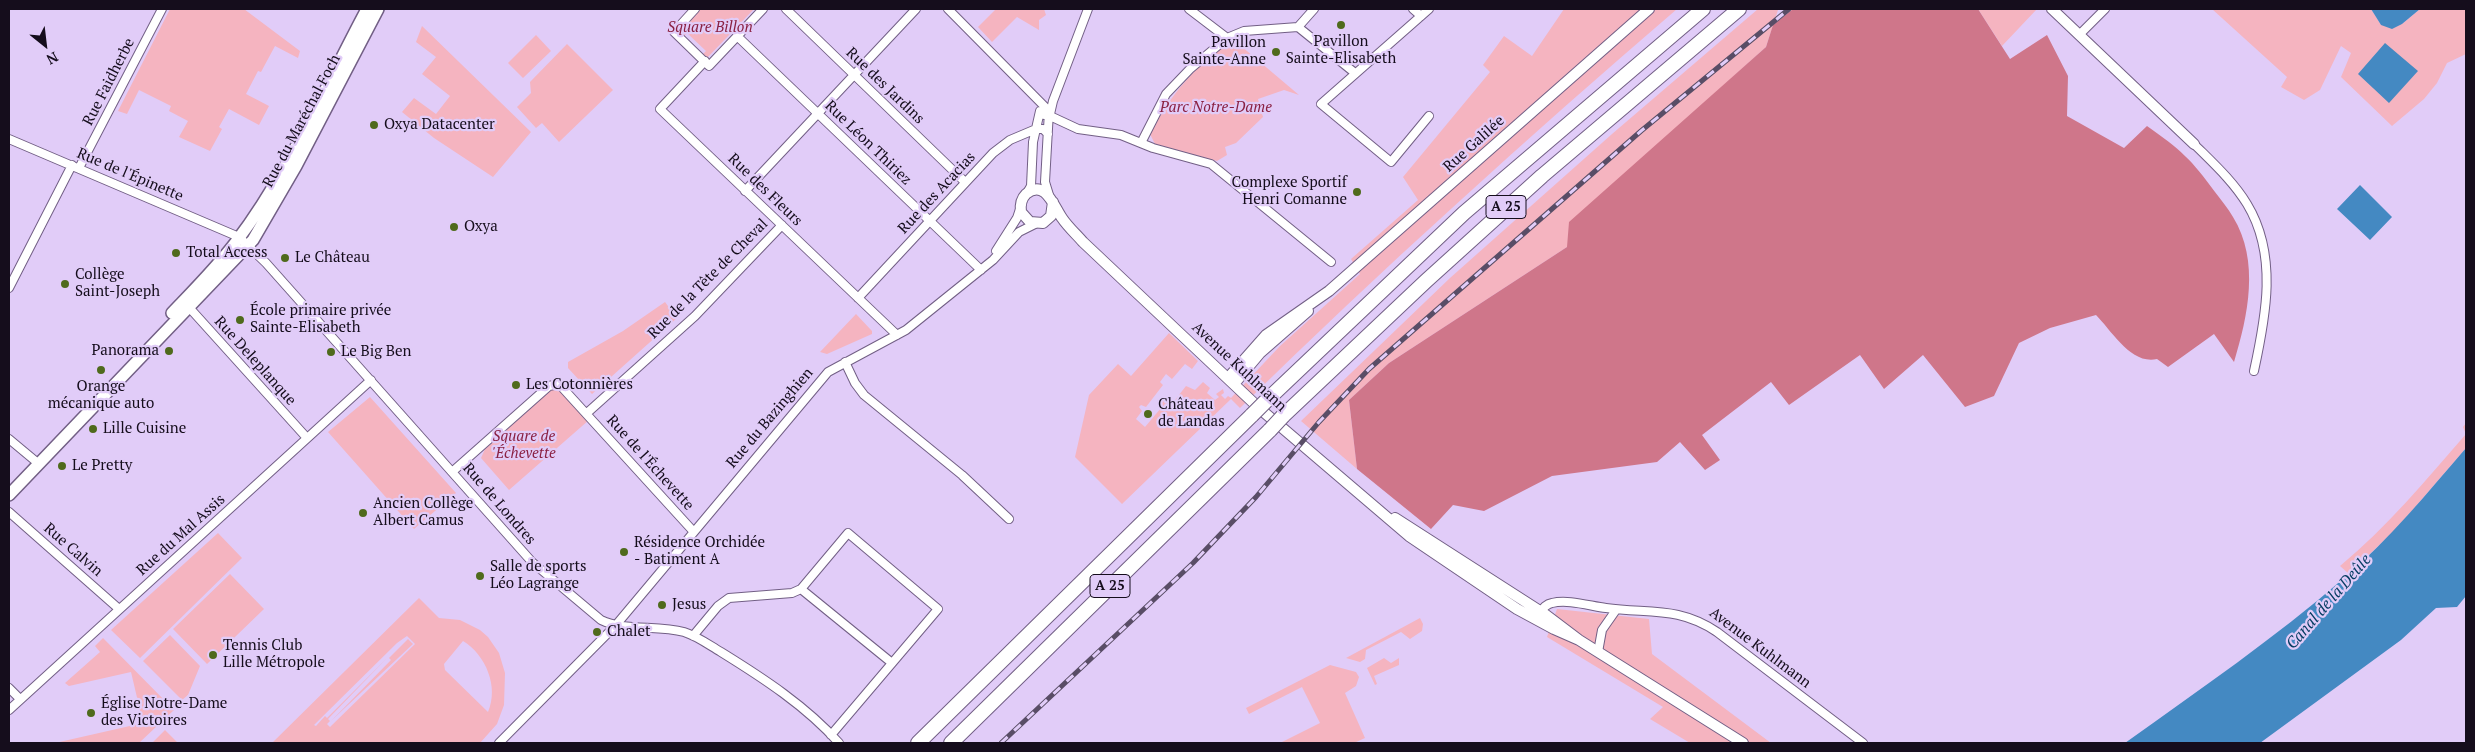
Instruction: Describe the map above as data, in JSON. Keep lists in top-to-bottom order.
{
  "streets": {
    "highway": ["A 25"],
    "main road": ["Rue du Maréchal Foch"],
    "street": [
      "Rue Faidherbe",
      "Rue des Jardins",
      "Rue Léon Thiriez",
      "Rue Galilée",
      "Rue de l'Épinette",
      "Rue des Fleurs",
      "Rue des Acacias",
      "Rue de la Tête de Cheval",
      "Rue Deleplanque",
      "Avenue Kuhlmann",
      "Rue du Bazinghien",
      "Rue de l'Échevette",
      "Rue de Londres",
      "Rue du Mal Assis",
      "Rue Calvin"
    ]
  },
  "crossings": [
    ["Rue Faidherbe", "Rue de l'Épinette"],
    ["Rue des Jardins", "Rue des Acacias"],
    ["Rue du Maréchal Foch", "Rue de l'Épinette"],
    ["Rue du Maréchal Foch", "Rue Deleplanque"],
    ["Rue du Maréchal Foch", "Rue de Londres"],
    ["Rue Léon Thiriez", "Rue des Acacias"],
    ["Rue Léon Thiriez", "Rue du Bazinghien"],
    ["Rue Galilée", "Avenue Kuhlmann"],
    ["Rue de l'Épinette", "Rue de Londres"],
    ["Rue des Fleurs", "Rue des Acacias"],
    ["Rue des Fleurs", "Rue de la Tête de Cheval"],
    ["Rue des Fleurs", "Rue du Bazinghien"],
    ["Rue de la Tête de Cheval", "Rue de l'Échevette"],
    ["Rue Deleplanque", "Rue du Mal Assis"],
    ["Avenue Kuhlmann", "Rue du Bazinghien"],
    ["Rue du Bazinghien", "Rue de l'Échevette"],
    ["Rue du Bazinghien", "Rue de Londres"],
    ["Rue de l'Échevette", "Rue de Londres"],
    ["Rue de Londres", "Rue du Mal Assis"],
    ["Rue du Mal Assis", "Rue Calvin"]
  ],
  "water": ["Canal de la Deûle"],
  "parks": ["Square Billon", "Parc Notre-Dame", "Square de 'Échevette"],
  "places": [
    "Pavillon Sainte-Elisabeth",
    "Pavillon Sainte-Anne",
    "Oxya Datacenter",
    "Complexe Sportif Henri Comanne",
    "Oxya",
    "Total Access",
    "Le Château",
    "Collège Saint-Joseph",
    "École primaire privée Sainte-Elisabeth",
    "Panorama",
    "Le Big Ben",
    "Orange mécanique auto",
    "Les Cotonnières",
    "Château de Landas",
    "Lille Cuisine",
    "Le Pretty",
    "Ancien Collège Albert Camus",
    "Résidence Orchidée - Batiment A",
    "Salle de sports Léo Lagrange",
    "Jesus",
    "Chalet",
    "Tennis Club Lille Métropole",
    "Église Notre-Dame des Victoires"
  ],
  "north": "bottom right"
}
